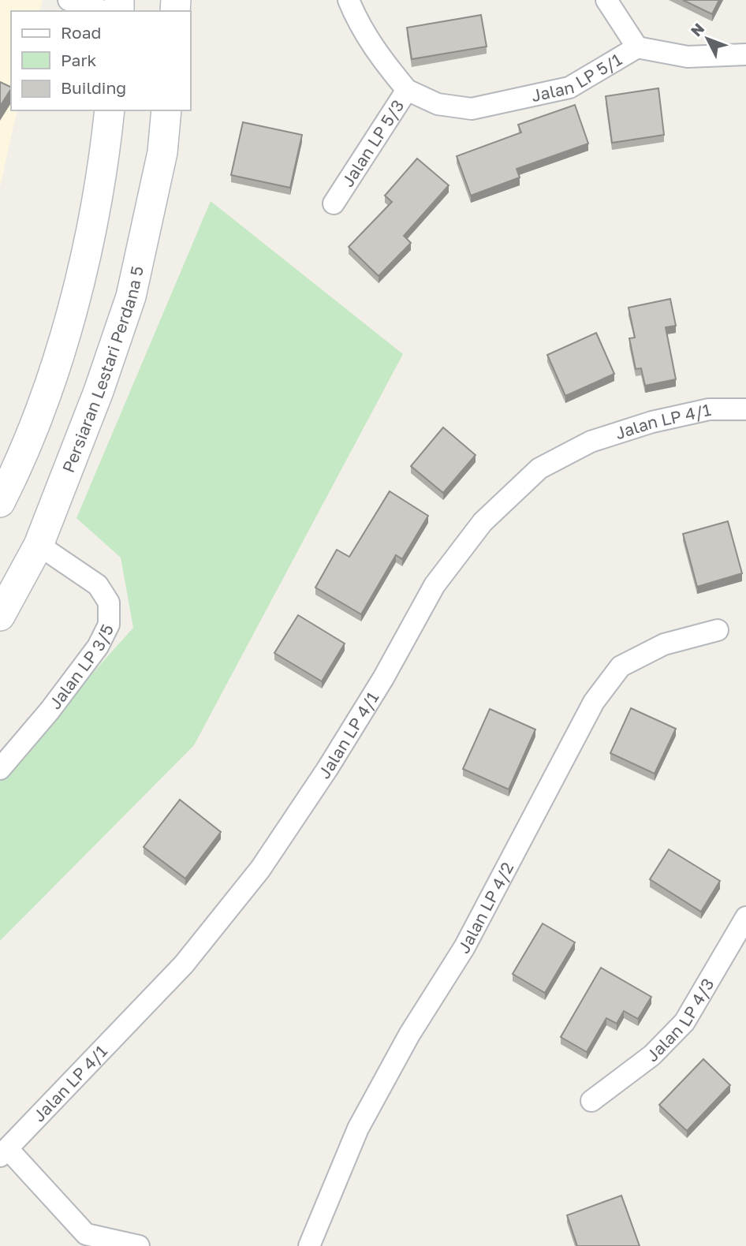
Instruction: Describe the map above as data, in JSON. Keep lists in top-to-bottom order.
{
  "streets": {
    "main road": ["Persiaran Lestari Perdana 5"],
    "street": [
      "Jalan LP 5/1",
      "Jalan LP 5/3",
      "Jalan LP 4/1",
      "Jalan LP 3/5",
      "Jalan LP 4/2",
      "Jalan LP 4/3"
    ]
  },
  "crossings": [
    ["Jalan LP 5/1", "Jalan LP 5/3"],
    ["Persiaran Lestari Perdana 5", "Jalan LP 3/5"]
  ],
  "legend": ["Road", "Park", "Building"],
  "north": "top left"
}
